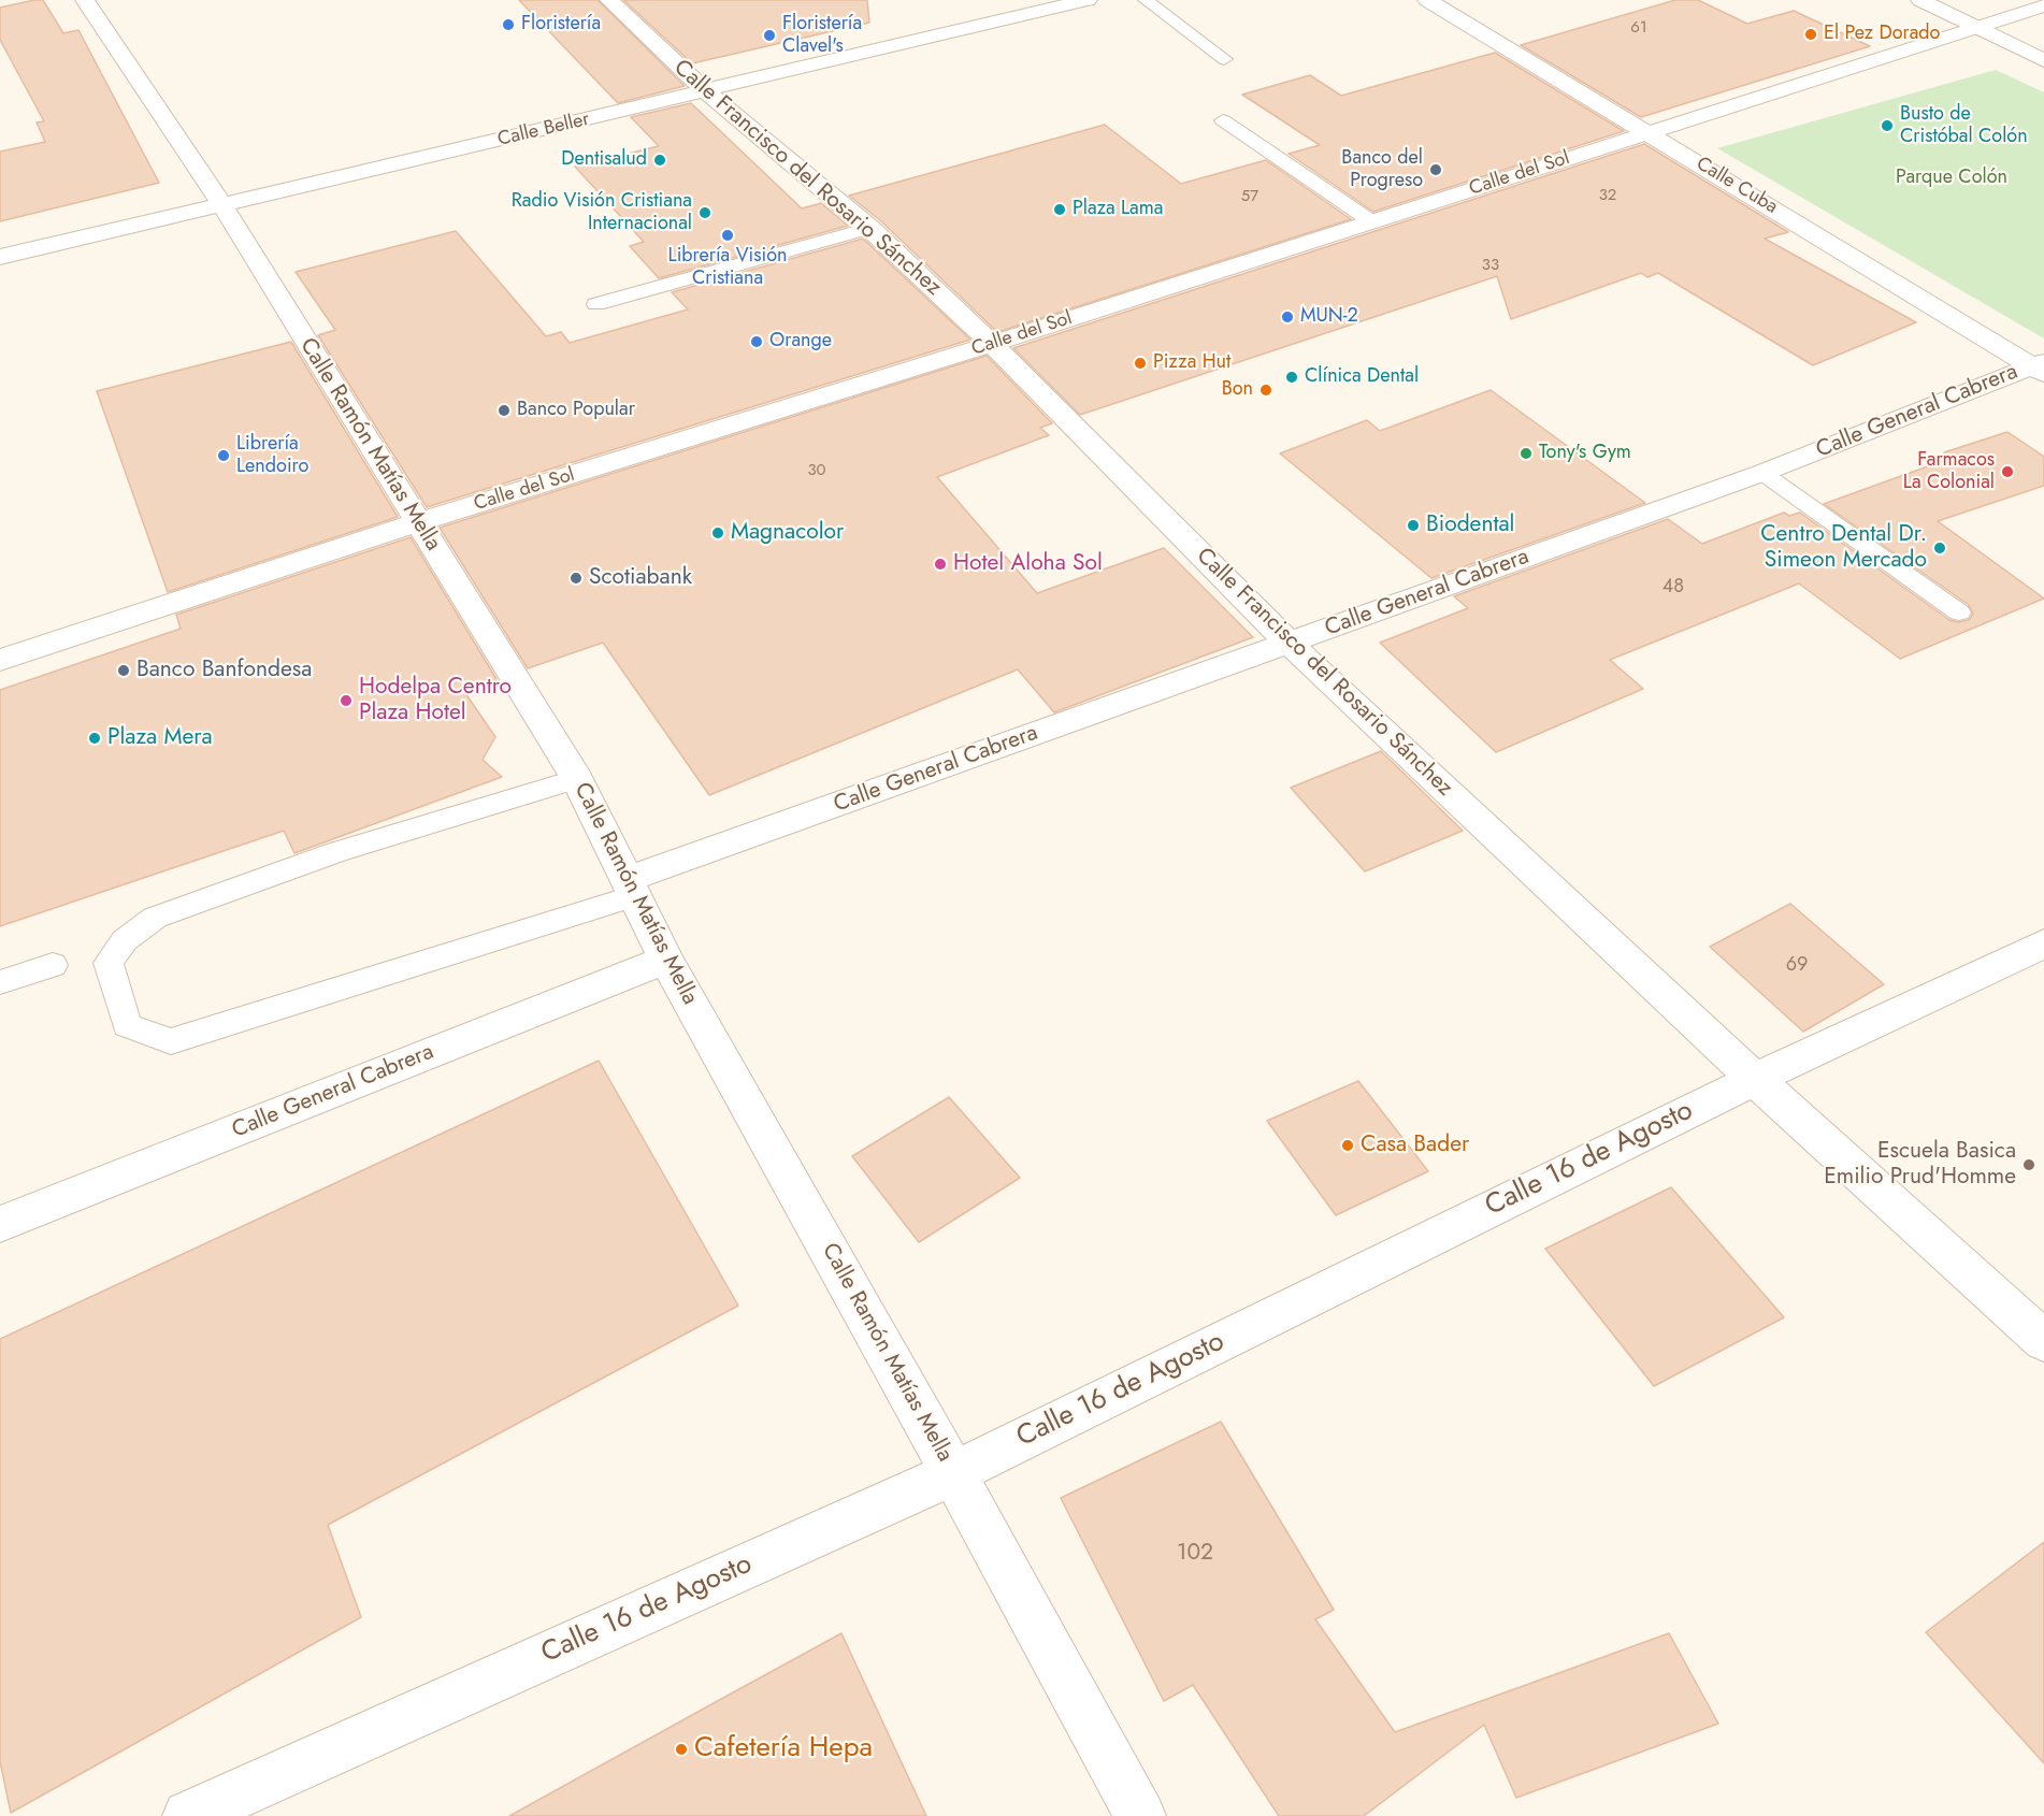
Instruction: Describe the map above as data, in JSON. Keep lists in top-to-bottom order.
{
  "streets": {
    "street": [
      "Calle Beller",
      "Calle del Sol",
      "Calle Francisco del Rosario Sánchez",
      "Calle Cuba",
      "Calle General Cabrera",
      "Calle Ramón Matías Mella",
      "Calle 16 de Agosto"
    ]
  },
  "crossings": [
    ["Calle Beller", "Calle Francisco del Rosario Sánchez"],
    ["Calle Beller", "Calle Ramón Matías Mella"],
    ["Calle del Sol", "Calle Francisco del Rosario Sánchez"],
    ["Calle del Sol", "Calle Cuba"],
    ["Calle del Sol", "Calle Ramón Matías Mella"],
    ["Calle Francisco del Rosario Sánchez", "Calle General Cabrera"],
    ["Calle Francisco del Rosario Sánchez", "Calle 16 de Agosto"],
    ["Calle Cuba", "Calle General Cabrera"],
    ["Calle General Cabrera", "Calle Ramón Matías Mella"],
    ["Calle Ramón Matías Mella", "Calle 16 de Agosto"]
  ],
  "parks": ["Parque Colón"],
  "places": [
    "Floristería",
    "El Pez Dorado",
    "Floristería Clavel's",
    "Busto de Cristóbal Colón",
    "Dentisalud",
    "Banco del Progreso",
    "Plaza Lama",
    "Radio Visión Cristiana Internacional",
    "Librería Visión Cristiana",
    "MUN-2",
    "Orange",
    "Pizza Hut",
    "Clínica Dental",
    "Bon",
    "Banco Popular",
    "Tony's Gym",
    "Librería Lendoiro",
    "Farmacos La Colonial",
    "Biodental",
    "Magnacolor",
    "Centro Dental Dr. Simeon Mercado",
    "Hotel Aloha Sol",
    "Scotiabank",
    "Banco Banfondesa",
    "Hodelpa Centro Plaza Hotel",
    "Plaza Mera",
    "Casa Bader",
    "Escuela Basica Emilio Prud'Homme",
    "Cafetería Hepa"
  ],
  "house_numbers": [
    "61",
    "32",
    "57",
    "33",
    "30",
    "48",
    "69",
    "102"
  ]
}
